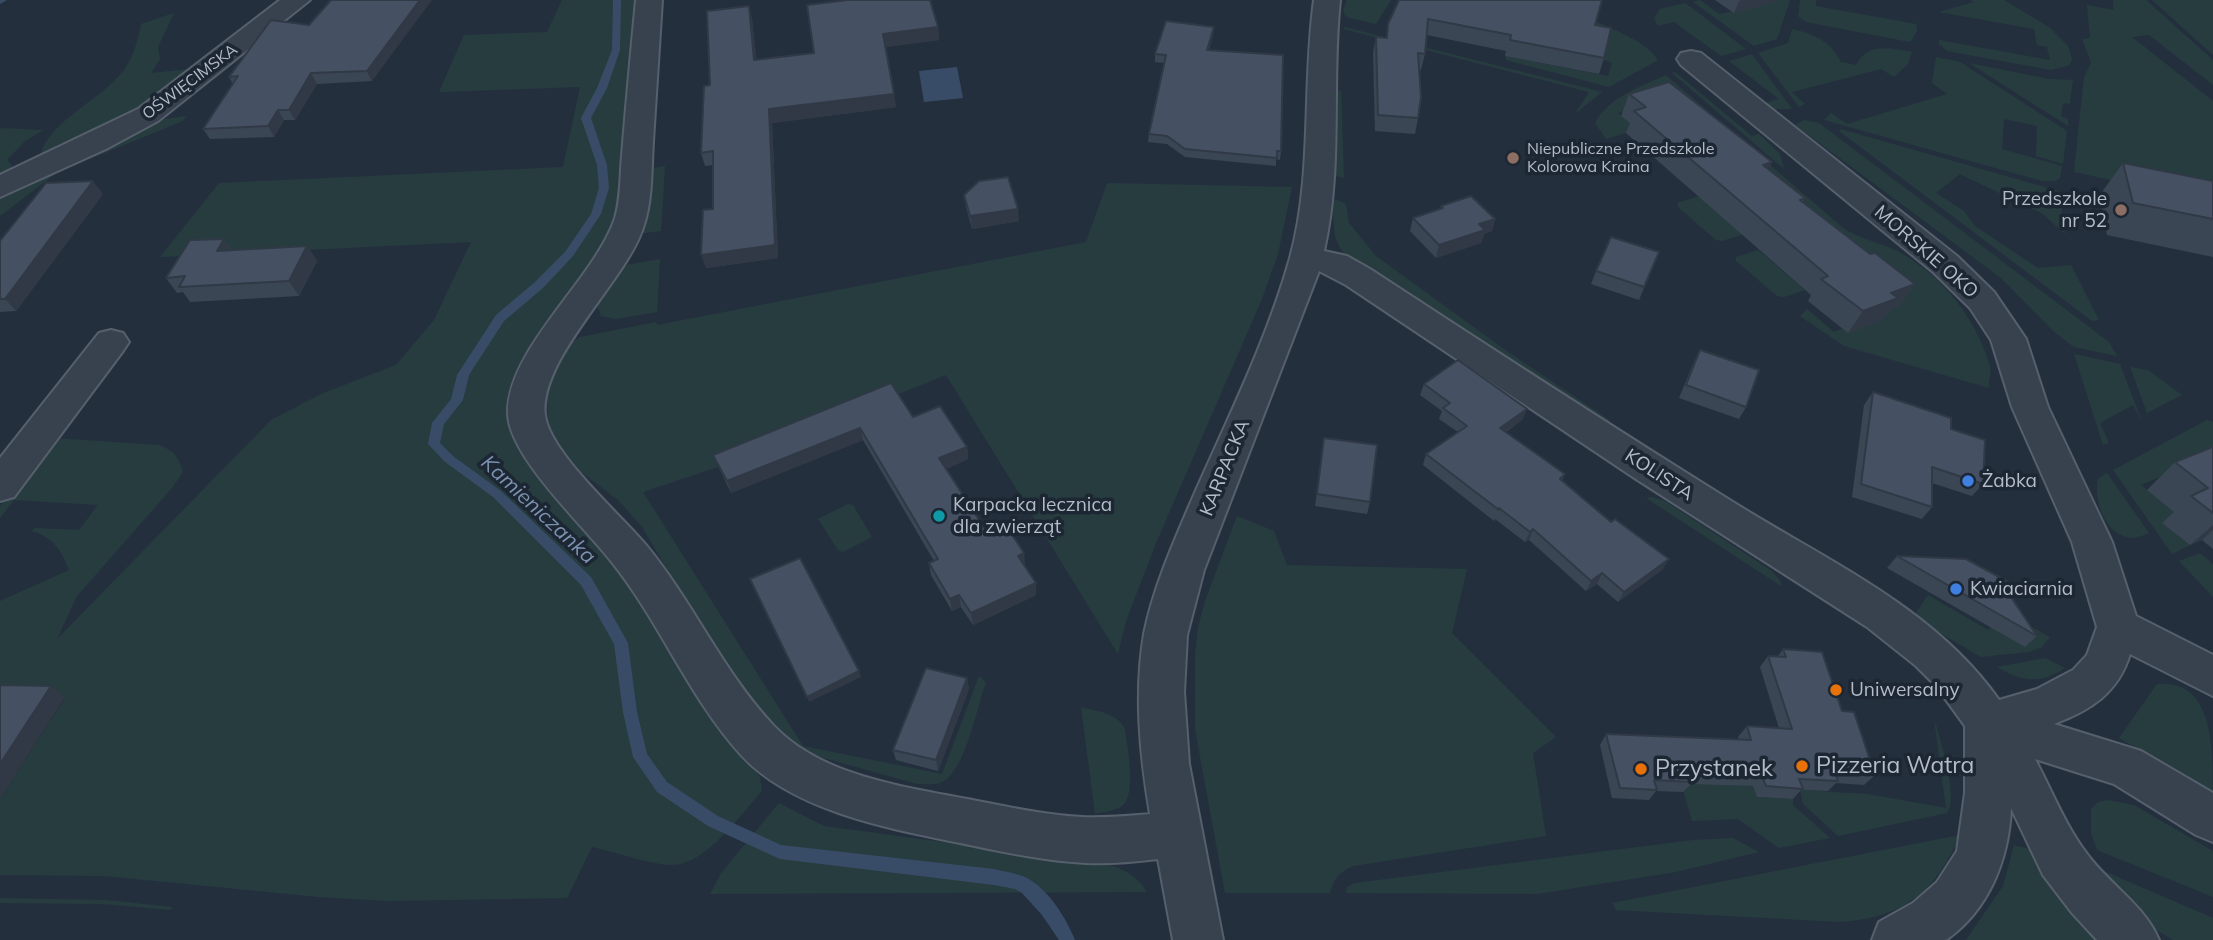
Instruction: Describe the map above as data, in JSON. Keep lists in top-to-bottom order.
{
  "streets": {
    "street": [
      "OŚWIĘCIMSKA",
      "MORSKIE OKO",
      "KARPACKA",
      "KOLISTA"
    ]
  },
  "crossings": [
    ["KARPACKA", "KOLISTA"]
  ],
  "water": ["Kamieniczanka"],
  "places": [
    "Niepubliczne Przedszkole Kolorowa Kraina",
    "Przedszkole nr 52",
    "Żabka",
    "Karpacka lecznica dla zwierząt",
    "Kwiaciarnia",
    "Uniwersalny",
    "Pizzeria Watra",
    "Przystanek"
  ]
}
